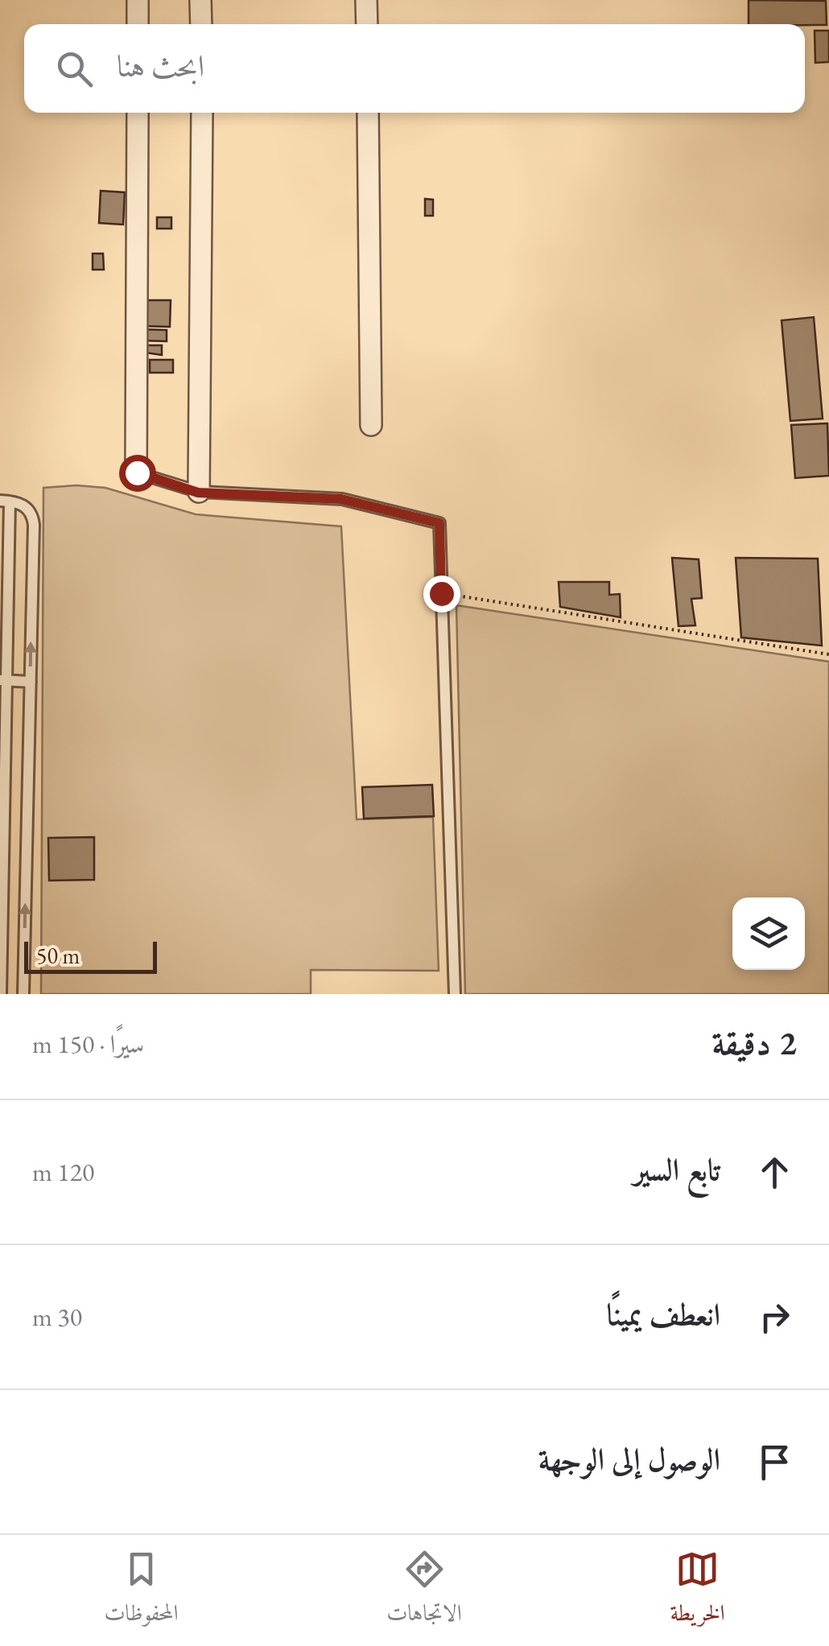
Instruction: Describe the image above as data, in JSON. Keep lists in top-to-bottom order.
{
  "scale_bar": "50 m",
  "page": {
    "search": "ابحث هنا",
    "scale": "50 m",
    "heading": ["2 دقيقة", "سيرًا · 150 m"],
    "list": [
      ["تابع السير", "120 m"],
      ["انعطف يمينًا", "30 m"],
      "الوصول إلى الوجهة"
    ],
    "nav": ["الخريطة", "الاتجاهات", "المحفوظات"]
  }
}
